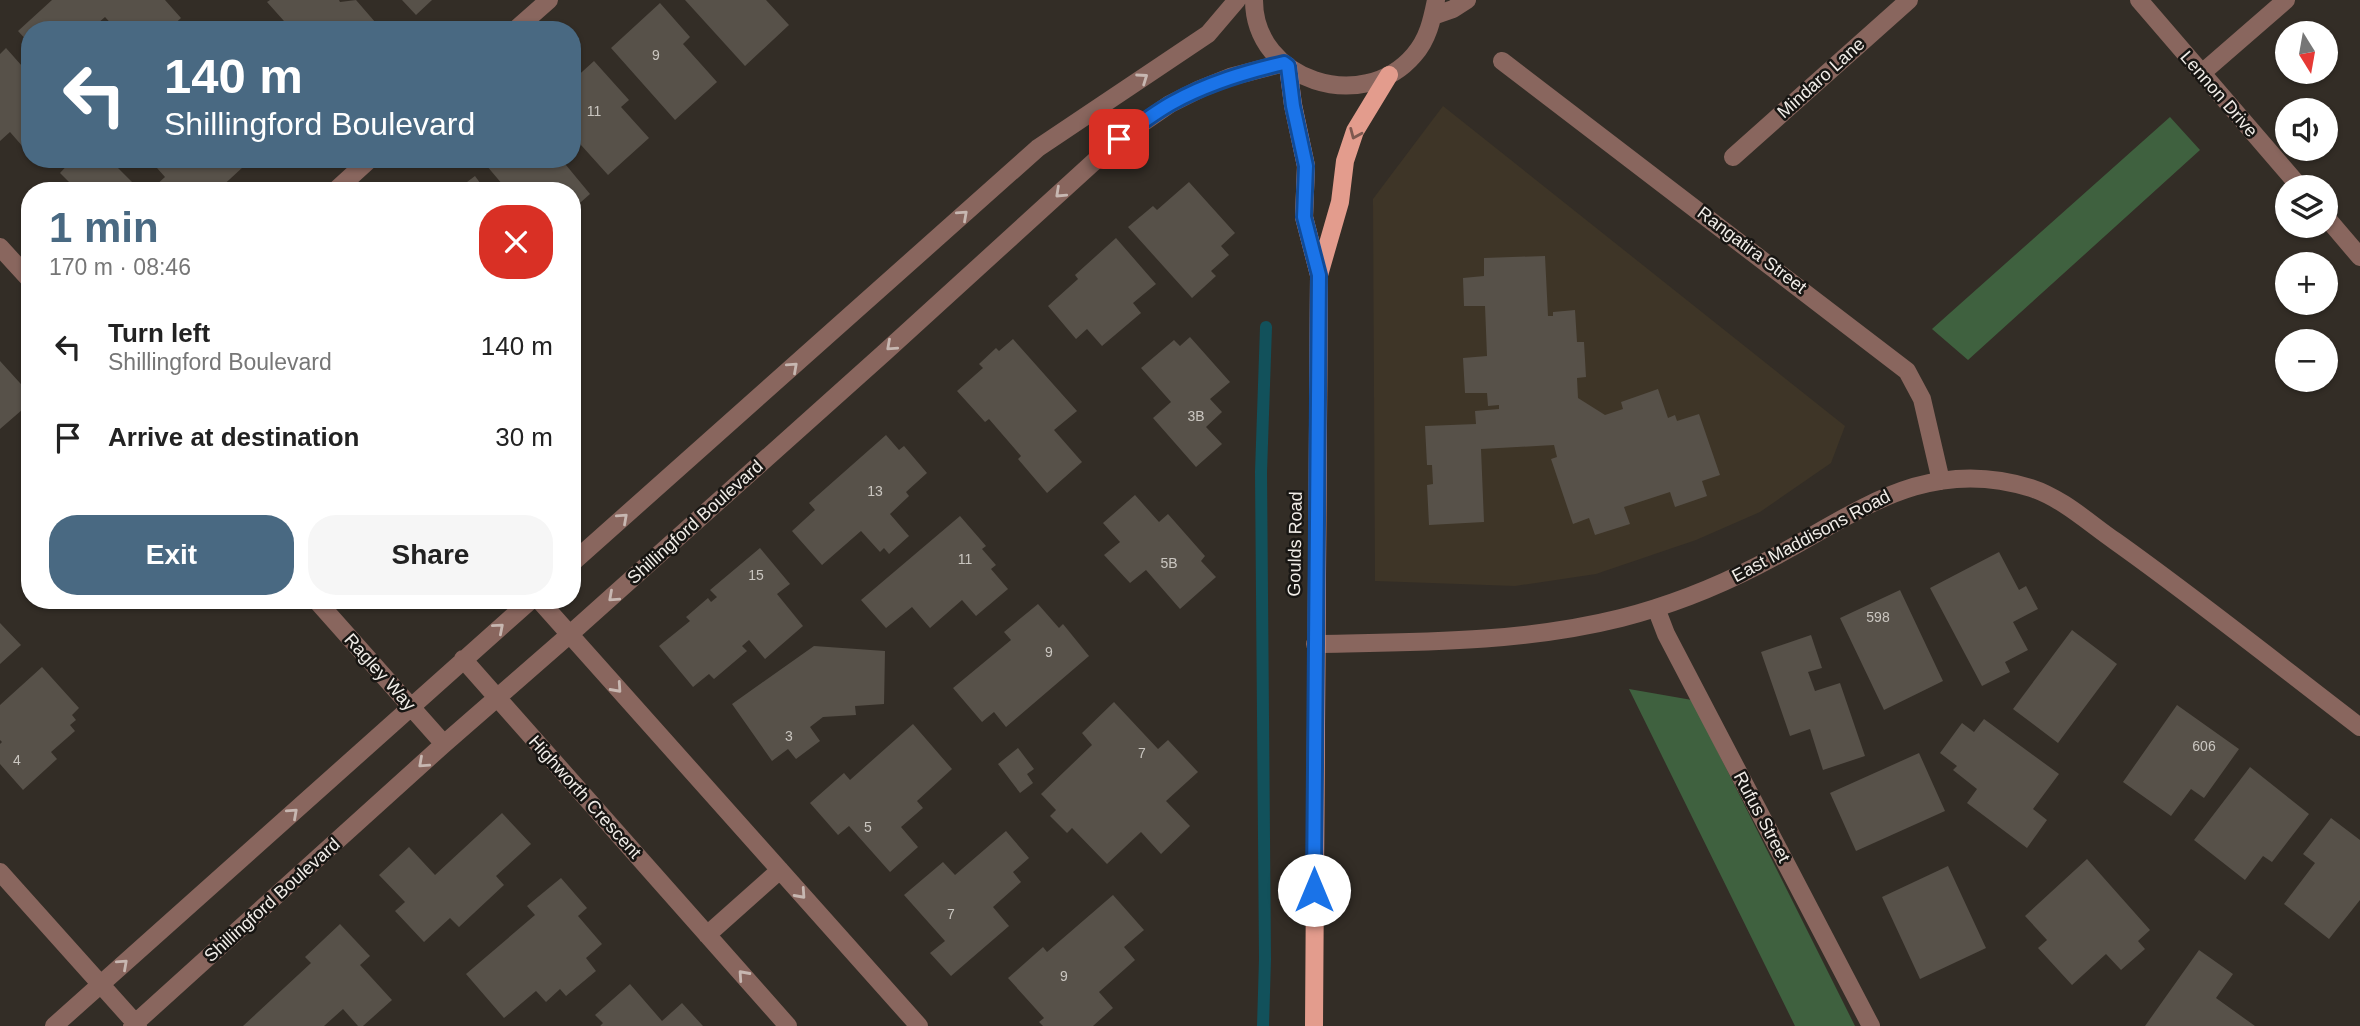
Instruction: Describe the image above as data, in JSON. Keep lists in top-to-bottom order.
{
  "streets": {
    "main road": ["Goulds Road"],
    "street": [
      "Mindaro Lane",
      "Lennon Drive",
      "Rangatira Street",
      "Shillingford Boulevard",
      "East Maddisons Road",
      "Ragley Way",
      "Highworth Crescent",
      "Rufus Street"
    ]
  },
  "crossings": [
    ["Rangatira Street", "East Maddisons Road"],
    ["Shillingford Boulevard", "Goulds Road"],
    ["Shillingford Boulevard", "Ragley Way"],
    ["Shillingford Boulevard", "Highworth Crescent"],
    ["East Maddisons Road", "Goulds Road"],
    ["East Maddisons Road", "Rufus Street"]
  ],
  "house_numbers": [
    "9",
    "11",
    "3B",
    "13",
    "11",
    "5B",
    "15",
    "598",
    "9",
    "3",
    "606",
    "7",
    "4",
    "5",
    "7",
    "9"
  ],
  "north": "bottom",
  "page": {
    "map_buttons": ["+", "−"],
    "turn": ["140 m", "Shillingford Boulevard"],
    "heading": ["1 min", "170 m · 08:46"],
    "list": [
      {
        "name": "Turn left",
        "note": "Shillingford Boulevard",
        "value": "140 m"
      },
      {
        "name": "Arrive at destination",
        "value": "30 m"
      }
    ],
    "buttons": ["Exit", "Share"]
  }
}
